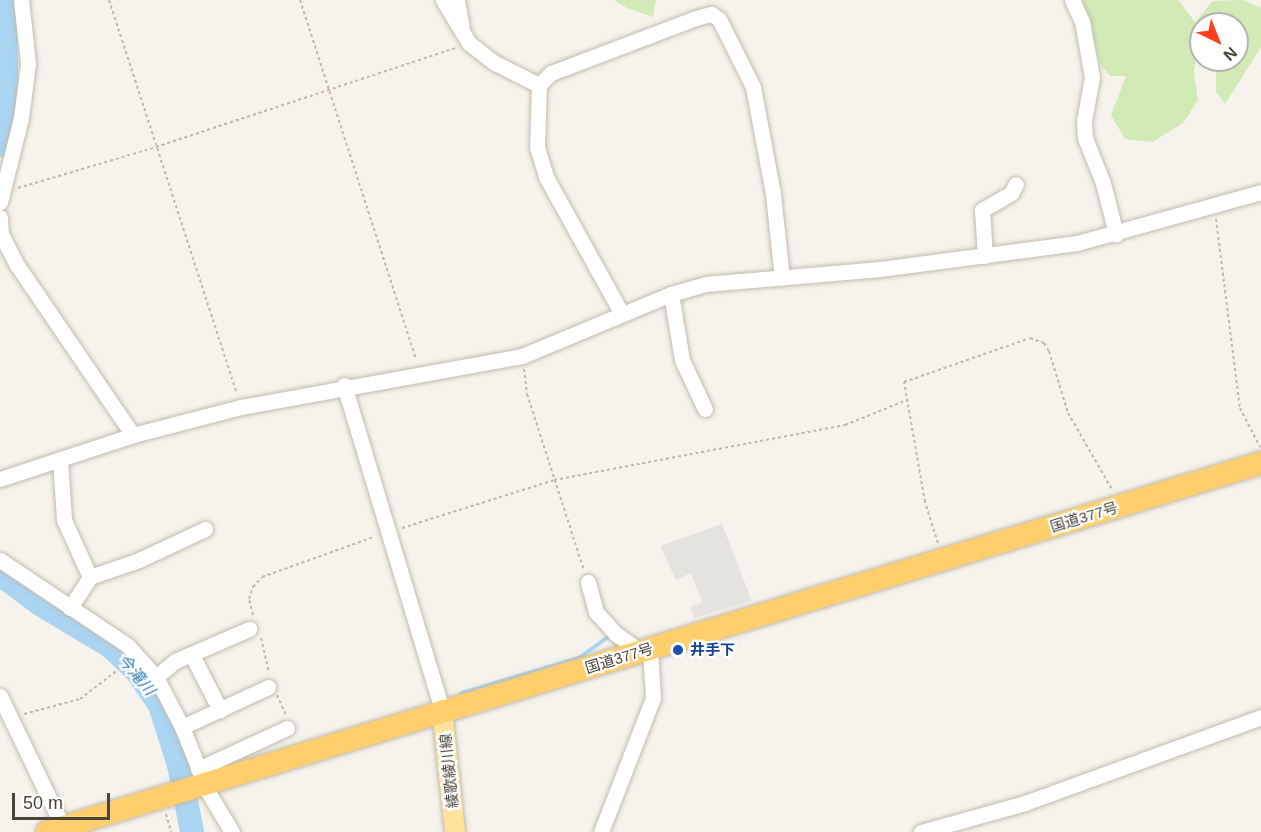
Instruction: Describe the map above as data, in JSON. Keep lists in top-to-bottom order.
{
  "streets": {
    "highway": ["国道377号"],
    "main road": ["綾歌綾川線"]
  },
  "crossings": [
    ["国道377号", "綾歌綾川線"]
  ],
  "water": ["今滝川"],
  "places": ["井手下"],
  "scale_bar": "50 m",
  "north": "bottom right"
}
